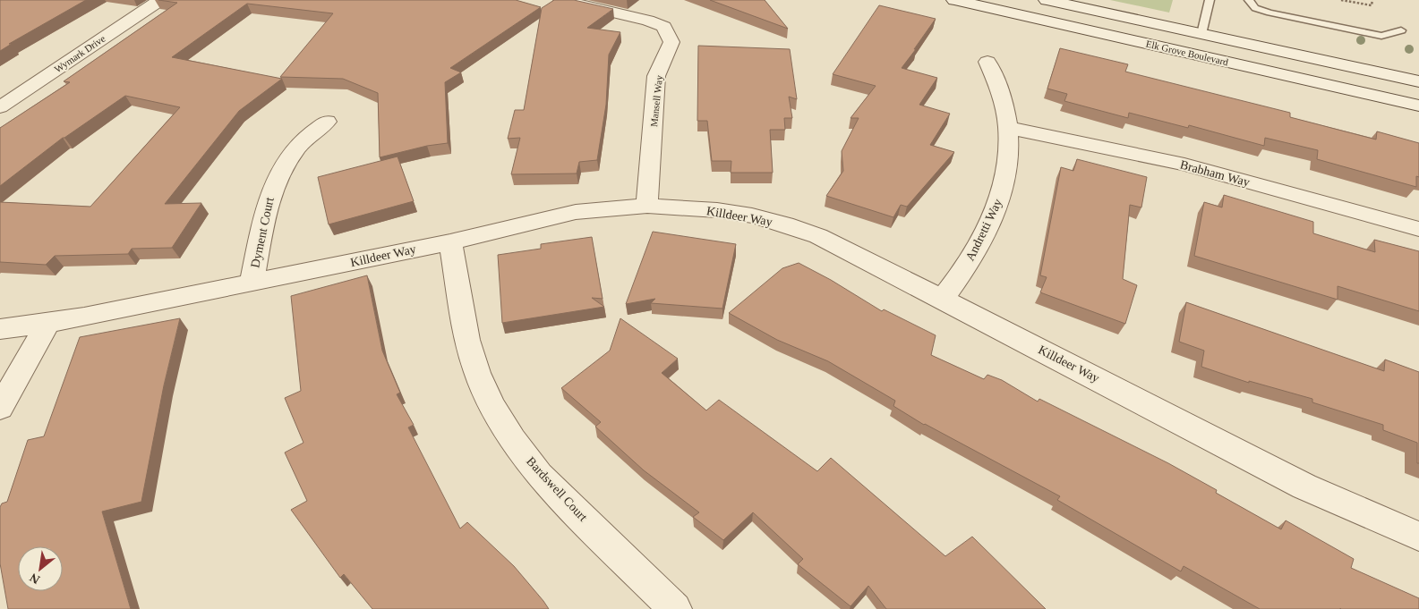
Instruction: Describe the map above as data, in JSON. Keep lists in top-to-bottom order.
{
  "streets": {
    "street": [
      "Elk Grove Boulevard",
      "Wymark Drive",
      "Mansell Way",
      "Brabham Way",
      "Killdeer Way",
      "Andretti Way",
      "Dyment Court",
      "Bardswell Court"
    ]
  },
  "crossings": [
    ["Mansell Way", "Killdeer Way"],
    ["Brabham Way", "Andretti Way"],
    ["Killdeer Way", "Andretti Way"],
    ["Killdeer Way", "Dyment Court"],
    ["Killdeer Way", "Bardswell Court"]
  ],
  "north": "bottom left"
}
